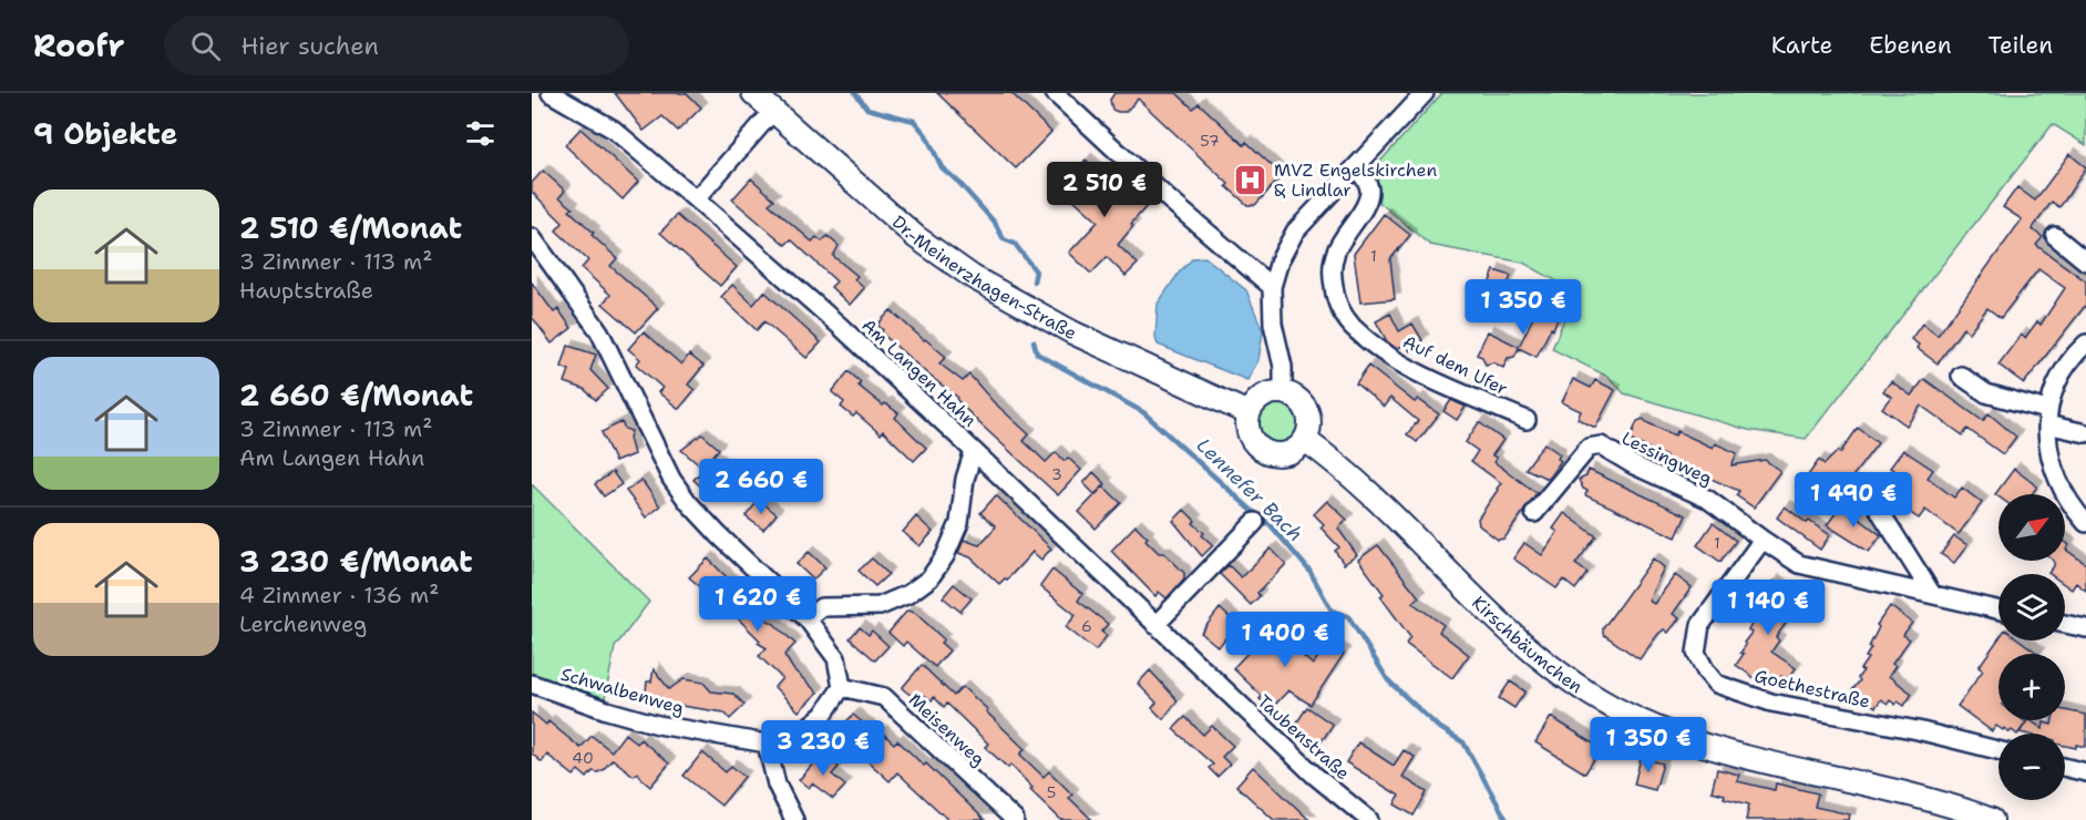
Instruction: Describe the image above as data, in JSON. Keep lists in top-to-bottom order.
{
  "streets": {
    "main road": ["Dr.-Meinerzhagen-Straße", "Kirschbäumchen"],
    "street": [
      "Auf dem Ufer",
      "Am Langen Hahn",
      "Lessingweg",
      "Goethestraße",
      "Schwalbenweg",
      "Meisenweg",
      "Taubenstraße"
    ]
  },
  "crossings": [
    ["Dr.-Meinerzhagen-Straße", "Kirschbäumchen"],
    ["Am Langen Hahn", "Taubenstraße"],
    ["Lessingweg", "Goethestraße"],
    ["Schwalbenweg", "Meisenweg"]
  ],
  "water": ["Lennefer Bach"],
  "places": {
    "hospital": ["MVZ Engelskirchen & Lindlar"]
  },
  "house_numbers": [
    "57",
    "1",
    "3",
    "1",
    "6",
    "40",
    "5"
  ],
  "north": "top right",
  "page": {
    "header": "Roofr",
    "search": "Hier suchen",
    "nav": ["Karte", "Ebenen", "Teilen"],
    "heading": "9 Objekte",
    "price": [
      "2 510 €",
      "1 350 €",
      "2 660 €",
      "1 490 €",
      "1 620 €",
      "1 140 €",
      "1 400 €",
      "1 350 €",
      "3 230 €"
    ],
    "list": [
      {
        "name": "2 510 €/Monat",
        "note": "3 Zimmer · 113 m² · Hauptstraße"
      },
      {
        "name": "2 660 €/Monat",
        "note": "3 Zimmer · 113 m² · Am Langen Hahn"
      },
      {
        "name": "3 230 €/Monat",
        "note": "4 Zimmer · 136 m² · Lerchenweg"
      }
    ],
    "map_buttons": ["+", "−"]
  }
}
